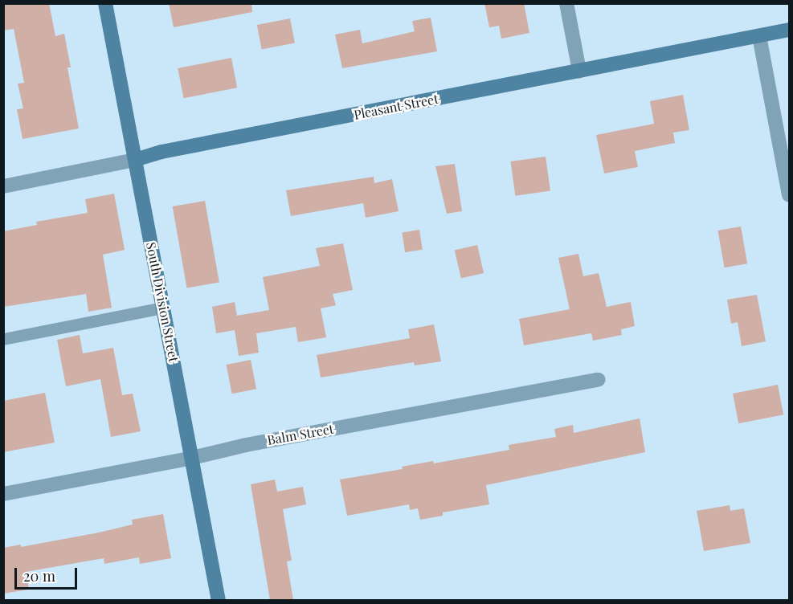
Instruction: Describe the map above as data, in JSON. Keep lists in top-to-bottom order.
{
  "streets": {
    "street": ["Pleasant Street", "South Division Street", "Balm Street"]
  },
  "crossings": [
    ["Pleasant Street", "South Division Street"],
    ["South Division Street", "Balm Street"]
  ],
  "scale_bar": "20 m"
}
